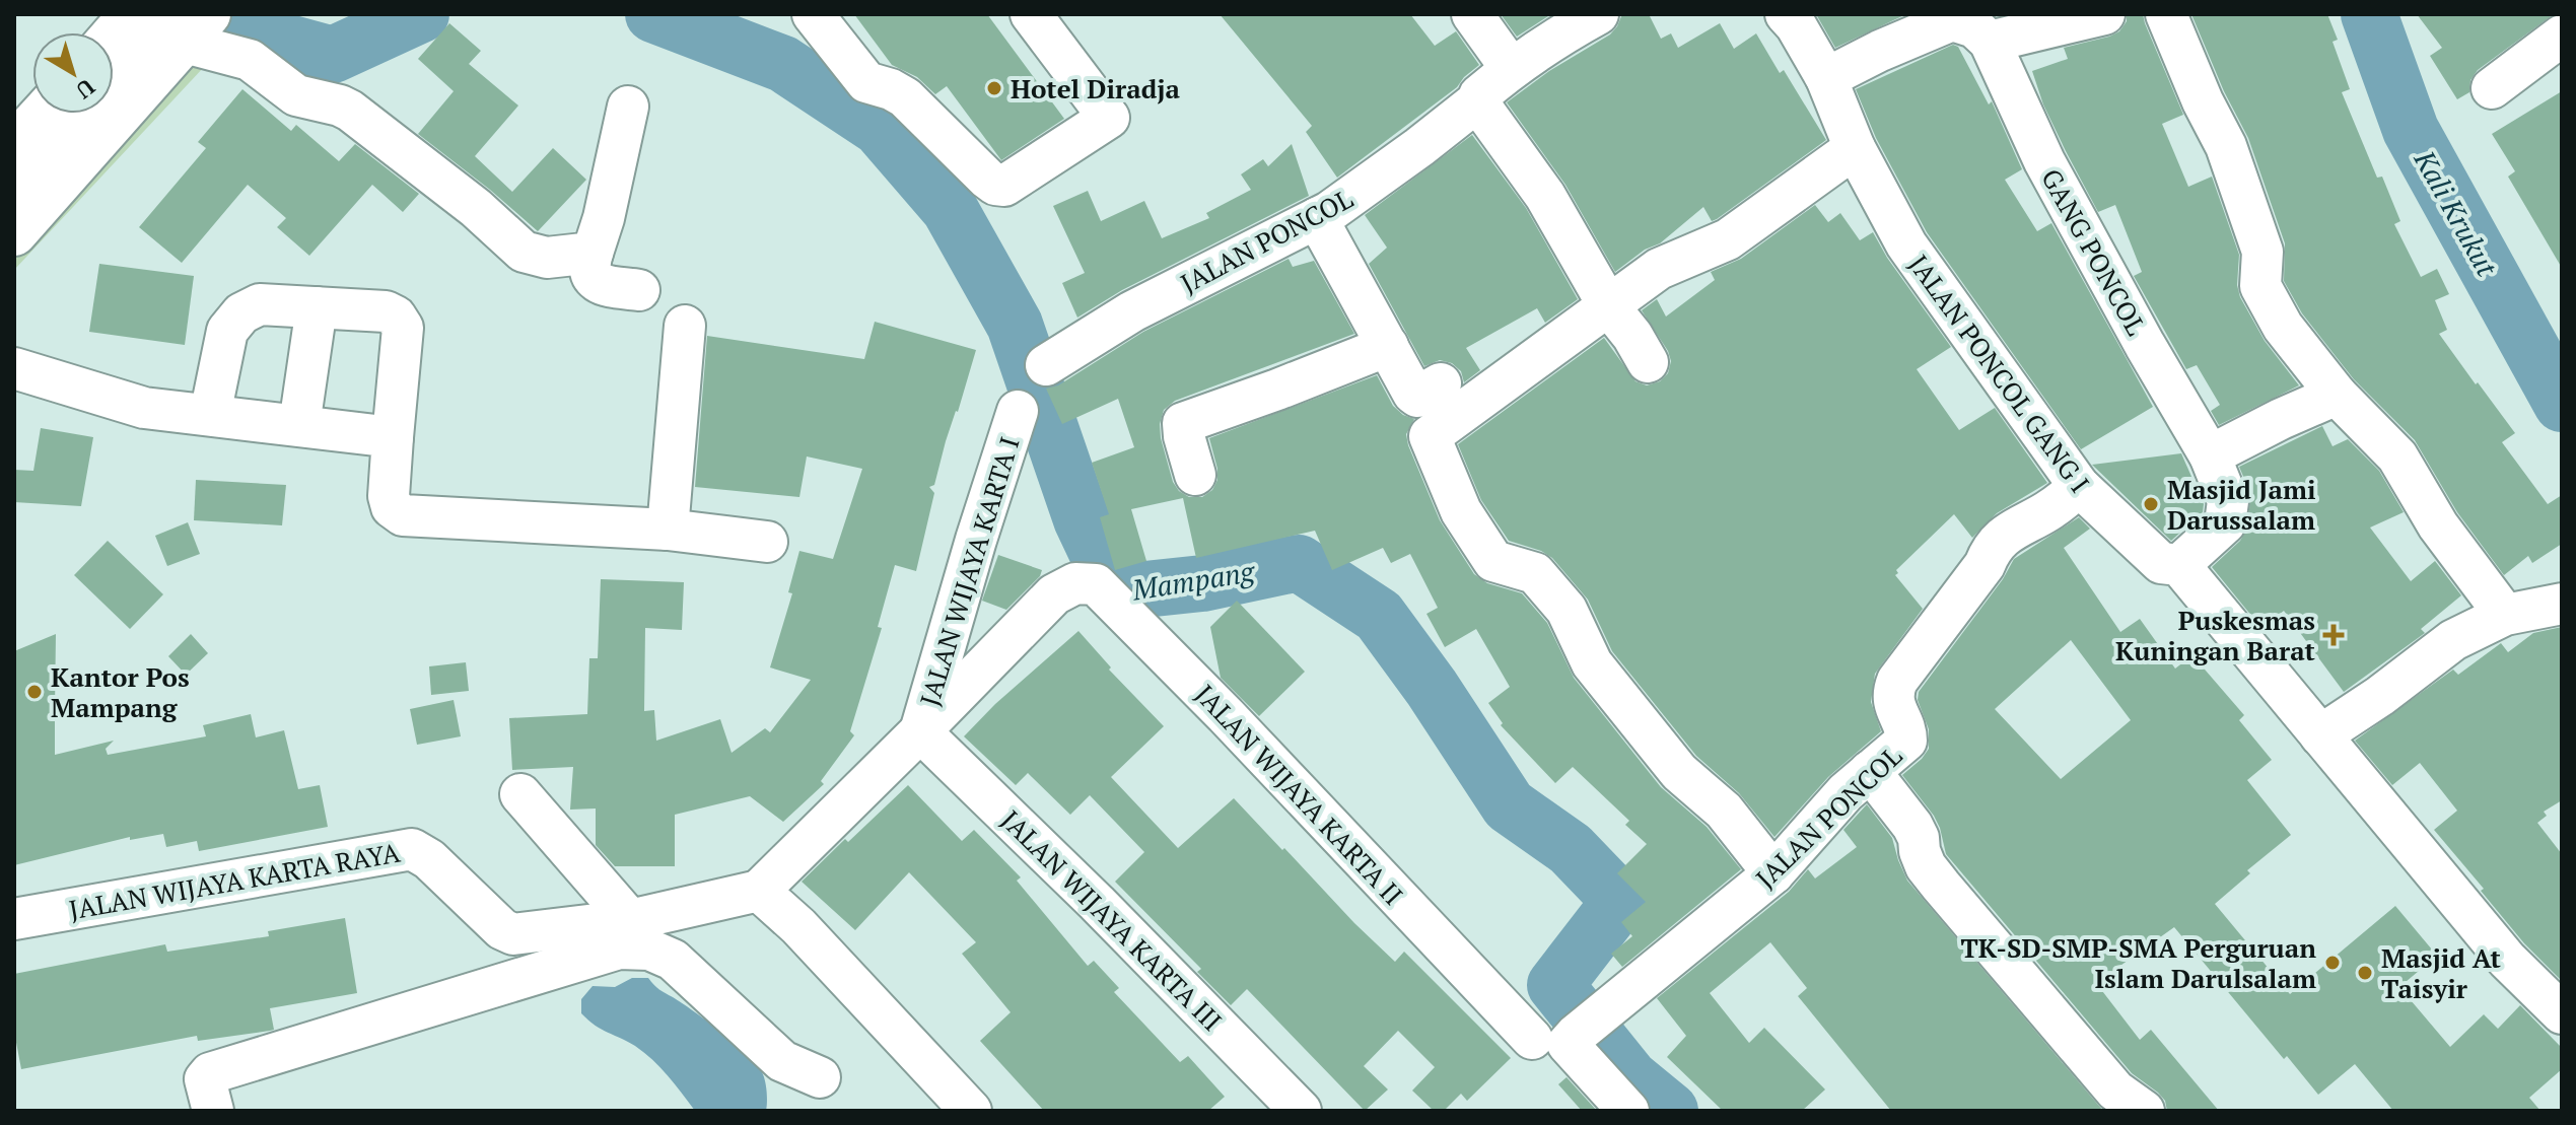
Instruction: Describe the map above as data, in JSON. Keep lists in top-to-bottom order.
{
  "streets": {
    "street": [
      "JALAN PONCOL",
      "GANG PONCOL",
      "JALAN PONCOL GANG I",
      "JALAN WIJAYA KARTA I",
      "JALAN WIJAYA KARTA II",
      "JALAN WIJAYA KARTA RAYA",
      "JALAN WIJAYA KARTA III"
    ]
  },
  "crossings": [
    ["JALAN PONCOL", "JALAN PONCOL GANG I"],
    ["JALAN PONCOL", "JALAN WIJAYA KARTA II"],
    ["GANG PONCOL", "JALAN PONCOL GANG I"],
    ["JALAN WIJAYA KARTA I", "JALAN WIJAYA KARTA II"],
    ["JALAN WIJAYA KARTA I", "JALAN WIJAYA KARTA RAYA"],
    ["JALAN WIJAYA KARTA I", "JALAN WIJAYA KARTA III"]
  ],
  "water": ["Kali Krukut", "Mampang"],
  "places": {
    "other": [
      "Hotel Diradja",
      "Masjid Jami Darussalam",
      "Kantor Pos Mampang",
      "TK-SD-SMP-SMA Perguruan Islam Darulsalam",
      "Masjid At Taisyir"
    ],
    "health": ["Puskesmas Kuningan Barat"]
  },
  "north": "bottom right"
}
